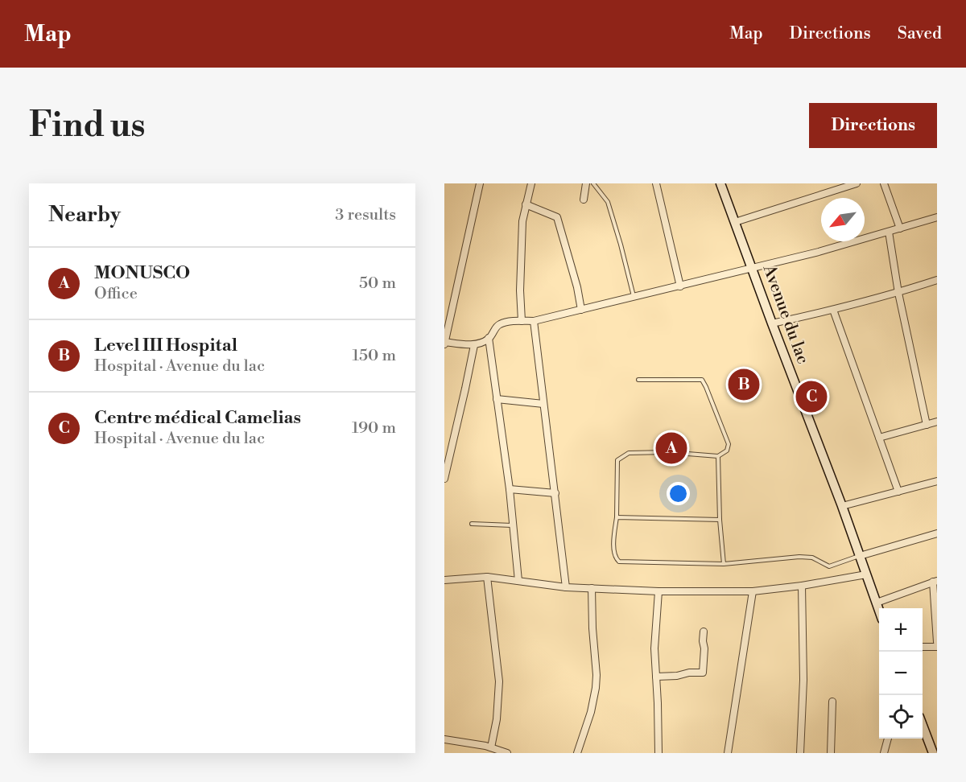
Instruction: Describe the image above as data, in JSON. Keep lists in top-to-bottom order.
{
  "streets": {
    "main road": ["Avenue du lac"]
  },
  "north": "bottom left",
  "page": {
    "header": "Map",
    "nav": ["Map", "Directions", "Saved"],
    "buttons": "Directions",
    "title": "Find us",
    "heading": ["Nearby", "3 results"],
    "list": [
      {
        "mark": "A",
        "name": "MONUSCO",
        "note": "Office",
        "value": "50 m"
      },
      {
        "mark": "B",
        "name": "Level III Hospital",
        "note": "Hospital · Avenue du lac",
        "value": "150 m"
      },
      {
        "mark": "C",
        "name": "Centre médical Camelias",
        "note": "Hospital · Avenue du lac",
        "value": "190 m"
      }
    ],
    "pins": ["B", "C", "A"],
    "map_buttons": ["+", "−"]
  }
}
